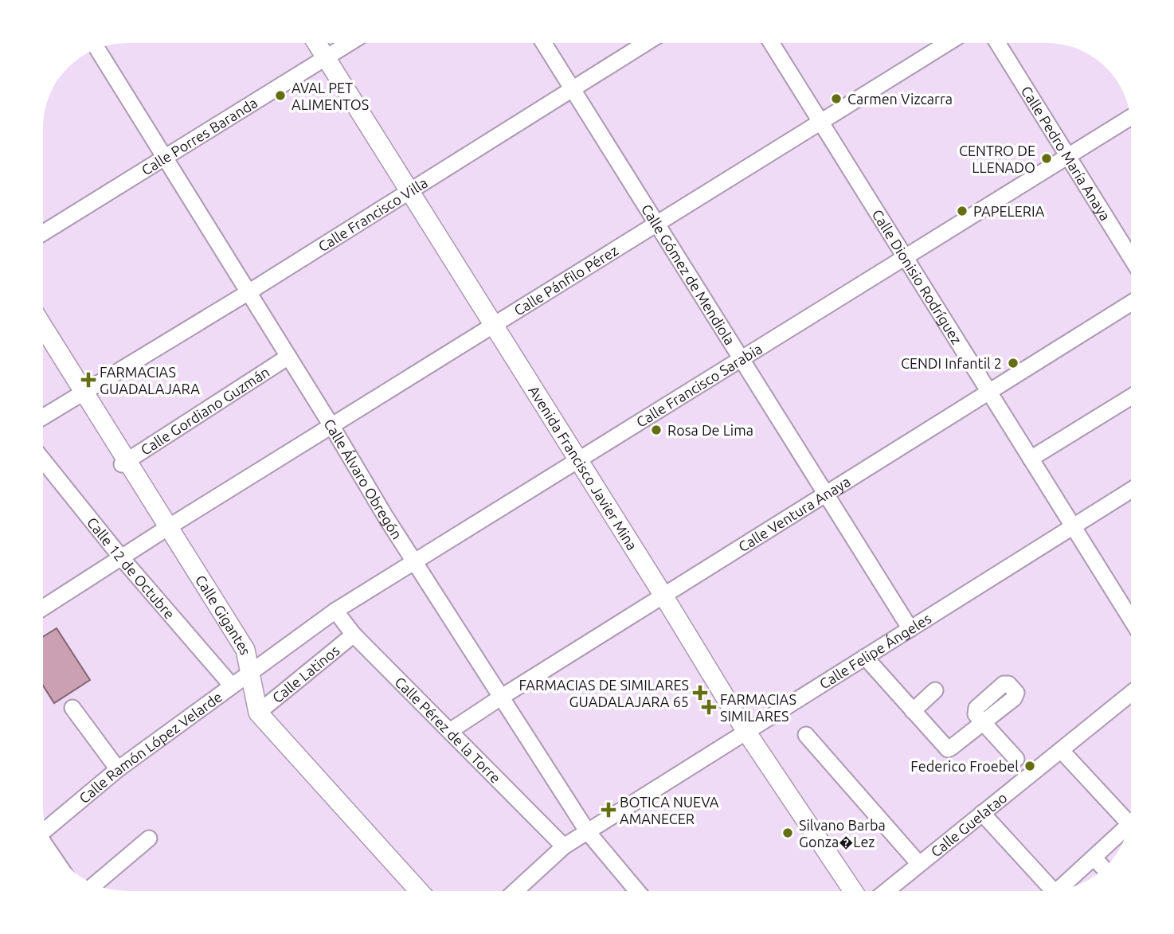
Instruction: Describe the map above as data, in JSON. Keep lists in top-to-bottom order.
{
  "streets": {
    "main road": ["Avenida Francisco Javier Mina", "Calle Gigantes"],
    "street": [
      "Calle Porres Baranda",
      "Calle Pedro María Anaya",
      "Calle Francisco Villa",
      "Calle Gómez de Mendiola",
      "Calle Dionisio Rodríguez",
      "Calle Pánfilo Pérez",
      "Calle Francisco Sarabia",
      "Calle Gordiano Guzmán",
      "Calle Álvaro Obregón",
      "Calle Ventura Anaya",
      "Calle 12 de Octubre",
      "Calle Felipe Ángeles",
      "Calle Latinos",
      "Calle Pérez de la Torre",
      "Calle Ramón López Velarde",
      "Calle Guelatao"
    ]
  },
  "crossings": [
    ["Calle Porres Baranda", "Avenida Francisco Javier Mina"],
    ["Calle Porres Baranda", "Calle Álvaro Obregón"],
    ["Calle Pedro María Anaya", "Calle Francisco Sarabia"],
    ["Calle Francisco Villa", "Calle Gómez de Mendiola"],
    ["Calle Francisco Villa", "Avenida Francisco Javier Mina"],
    ["Calle Francisco Villa", "Calle Álvaro Obregón"],
    ["Calle Francisco Villa", "Calle Gigantes"],
    ["Calle Gómez de Mendiola", "Calle Pánfilo Pérez"],
    ["Calle Gómez de Mendiola", "Calle Francisco Sarabia"],
    ["Calle Gómez de Mendiola", "Calle Ventura Anaya"],
    ["Calle Gómez de Mendiola", "Calle Felipe Ángeles"],
    ["Calle Dionisio Rodríguez", "Calle Pánfilo Pérez"],
    ["Calle Dionisio Rodríguez", "Calle Francisco Sarabia"],
    ["Calle Dionisio Rodríguez", "Calle Ventura Anaya"],
    ["Calle Dionisio Rodríguez", "Calle Felipe Ángeles"],
    ["Calle Pánfilo Pérez", "Avenida Francisco Javier Mina"],
    ["Calle Pánfilo Pérez", "Calle Álvaro Obregón"],
    ["Calle Pánfilo Pérez", "Calle 12 de Octubre"],
    ["Calle Pánfilo Pérez", "Calle Gigantes"],
    ["Calle Francisco Sarabia", "Avenida Francisco Javier Mina"],
    ["Calle Francisco Sarabia", "Calle Álvaro Obregón"],
    ["Calle Francisco Sarabia", "Calle Gigantes"],
    ["Calle Francisco Sarabia", "Calle Pérez de la Torre"],
    ["Calle Francisco Sarabia", "Calle Ramón López Velarde"],
    ["Calle Gordiano Guzmán", "Calle Álvaro Obregón"],
    ["Calle Gordiano Guzmán", "Calle Gigantes"],
    ["Avenida Francisco Javier Mina", "Calle Ventura Anaya"],
    ["Avenida Francisco Javier Mina", "Calle Felipe Ángeles"],
    ["Calle Álvaro Obregón", "Calle Ventura Anaya"],
    ["Calle Álvaro Obregón", "Calle Felipe Ángeles"],
    ["Calle Ventura Anaya", "Calle Pérez de la Torre"],
    ["Calle 12 de Octubre", "Calle Ramón López Velarde"],
    ["Calle Gigantes", "Calle Latinos"],
    ["Calle Gigantes", "Calle Ramón López Velarde"],
    ["Calle Felipe Ángeles", "Calle Pérez de la Torre"],
    ["Calle Latinos", "Calle Pérez de la Torre"]
  ],
  "places": {
    "other": [
      "AVAL PET ALIMENTOS",
      "Carmen Vizcarra",
      "CENTRO DE LLENADO",
      "PAPELERIA",
      "CENDI Infantil 2",
      "Rosa De Lima",
      "Federico Froebel",
      "Silvano Barba Gonza�Lez"
    ],
    "health": [
      "FARMACIAS GUADALAJARA",
      "FARMACIAS DE SIMILARES GUADALAJARA 65",
      "FARMACIAS SIMILARES",
      "BOTICA NUEVA AMANECER"
    ]
  }
}
